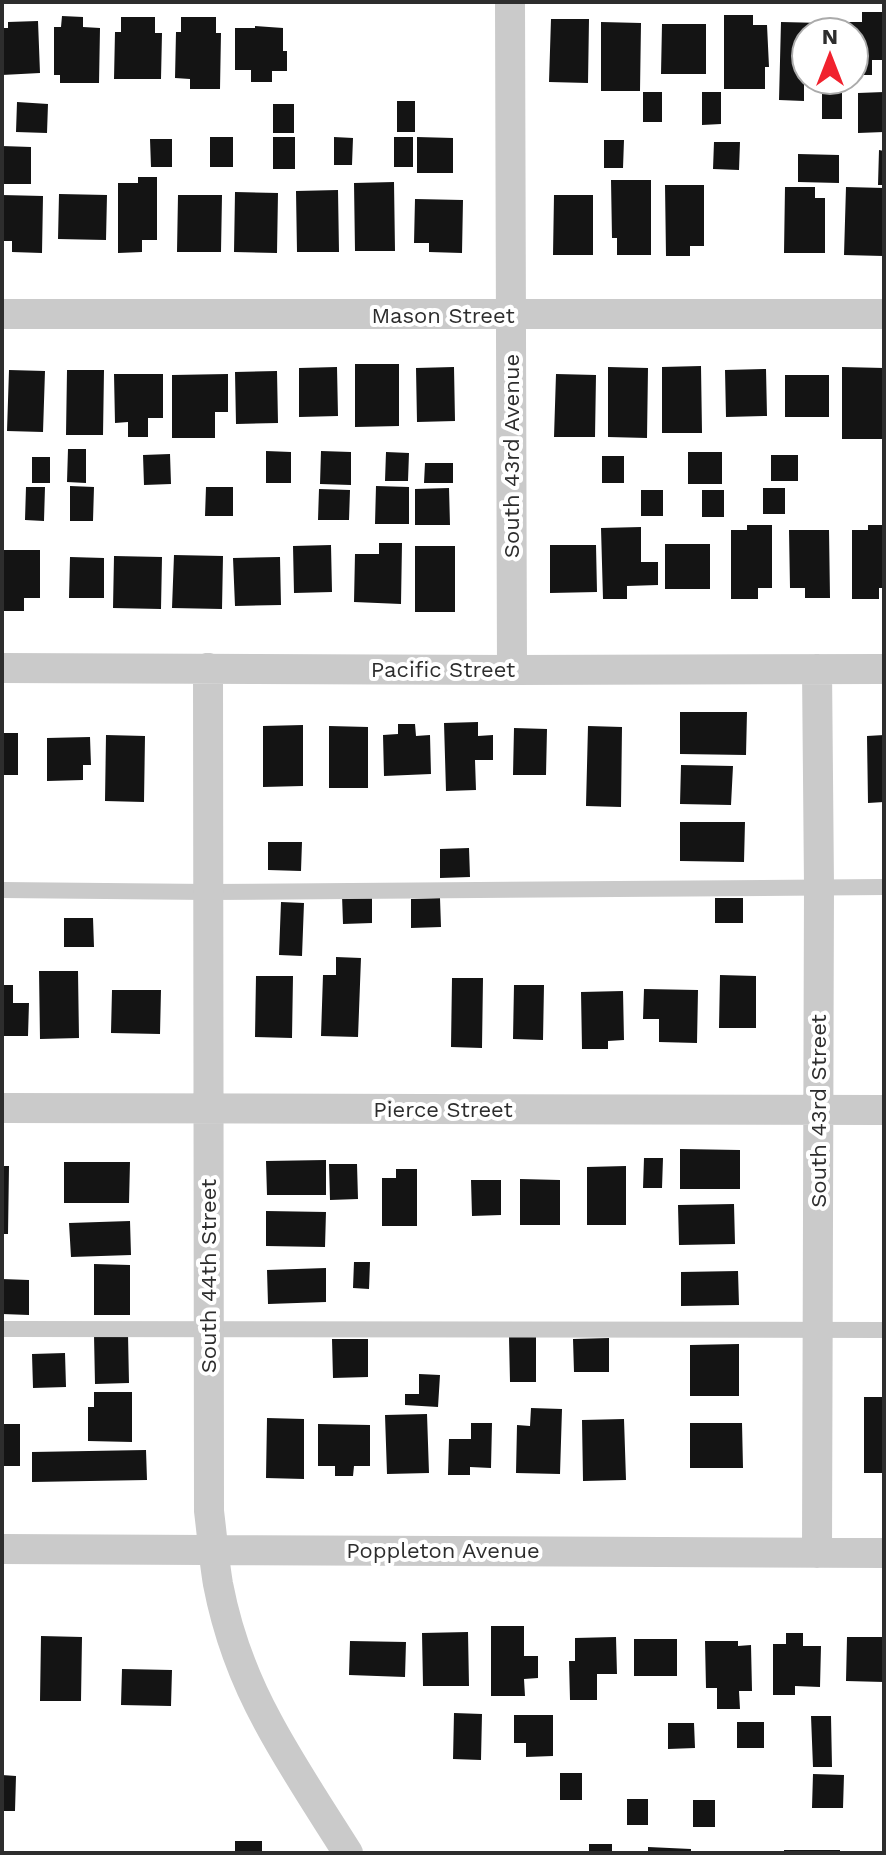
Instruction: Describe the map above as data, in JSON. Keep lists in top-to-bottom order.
{
  "streets": {
    "street": [
      "Mason Street",
      "South 43rd Avenue",
      "Pacific Street",
      "Pierce Street",
      "South 43rd Street",
      "South 44th Street",
      "Poppleton Avenue"
    ]
  },
  "crossings": [
    ["Mason Street", "South 43rd Avenue"],
    ["South 43rd Avenue", "Pacific Street"],
    ["Pacific Street", "South 43rd Street"],
    ["Pacific Street", "South 44th Street"],
    ["Pierce Street", "South 43rd Street"],
    ["Pierce Street", "South 44th Street"],
    ["South 43rd Street", "Poppleton Avenue"],
    ["South 44th Street", "Poppleton Avenue"]
  ],
  "north": "top"
}
